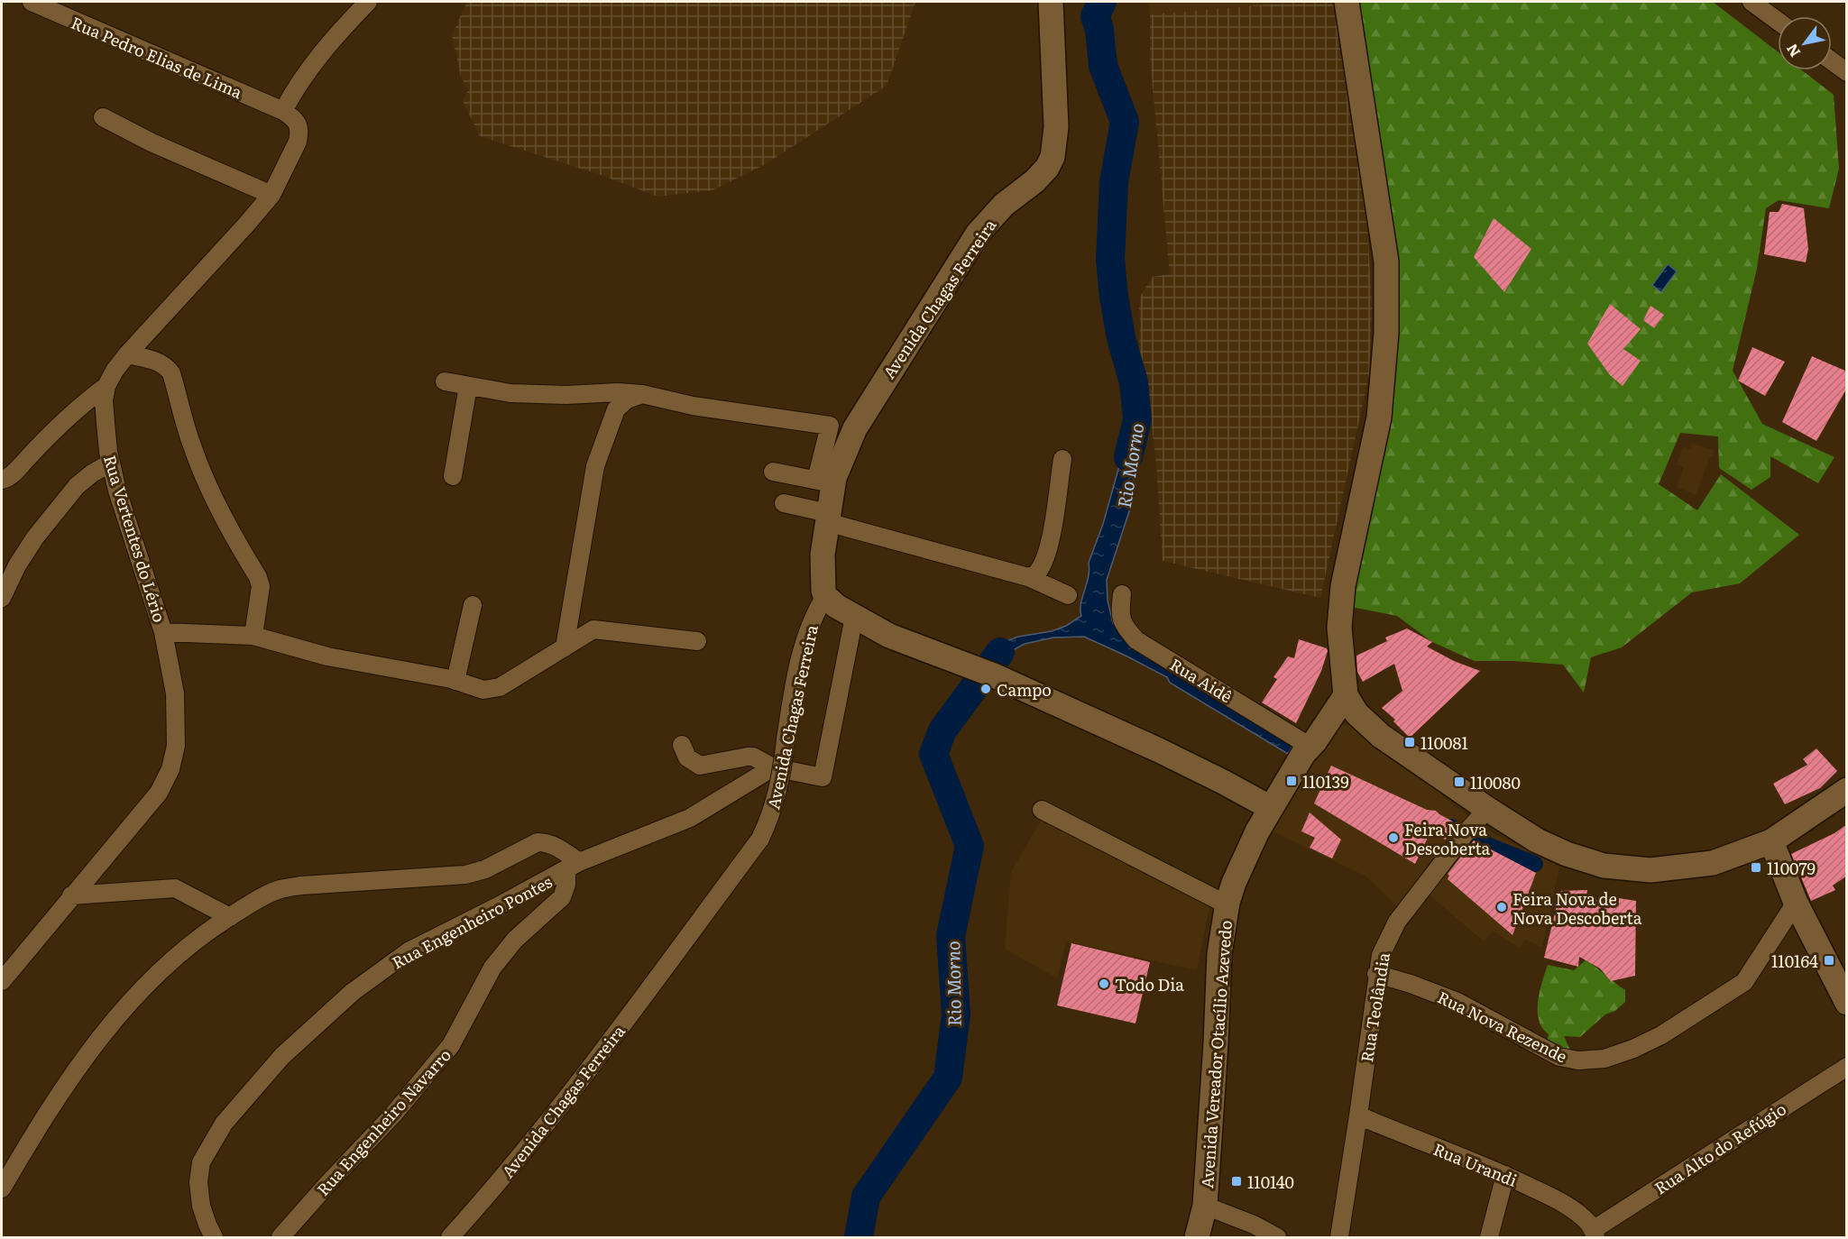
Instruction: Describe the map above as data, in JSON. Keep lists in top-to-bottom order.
{
  "streets": {
    "main road": ["Avenida Chagas Ferreira", "Avenida Vereador Otacílio Azevedo"],
    "street": [
      "Rua Pedro Elias de Lima",
      "Rua Vertentes do Lério",
      "Rua Aidê",
      "Rua Engenheiro Pontes",
      "Rua Teolândia",
      "Rua Nova Rezende",
      "Rua Engenheiro Navarro",
      "Rua Alto do Refúgio",
      "Rua Urandi"
    ]
  },
  "crossings": [
    ["Rua Pedro Elias de Lima", "Rua Vertentes do Lério"],
    ["Rua Aidê", "Avenida Vereador Otacílio Azevedo"],
    ["Rua Engenheiro Pontes", "Rua Engenheiro Navarro"],
    ["Rua Teolândia", "Rua Nova Rezende"],
    ["Rua Teolândia", "Rua Urandi"],
    ["Rua Alto do Refúgio", "Rua Urandi"]
  ],
  "water": ["Rio Morno"],
  "places": {
    "other": [
      "Campo",
      "Feira Nova Descoberta",
      "Feira Nova de Nova Descoberta",
      "Todo Dia"
    ],
    "transit": [
      "110081",
      "110139",
      "110080",
      "110079",
      "110164",
      "110140"
    ]
  },
  "north": "bottom left"
}
